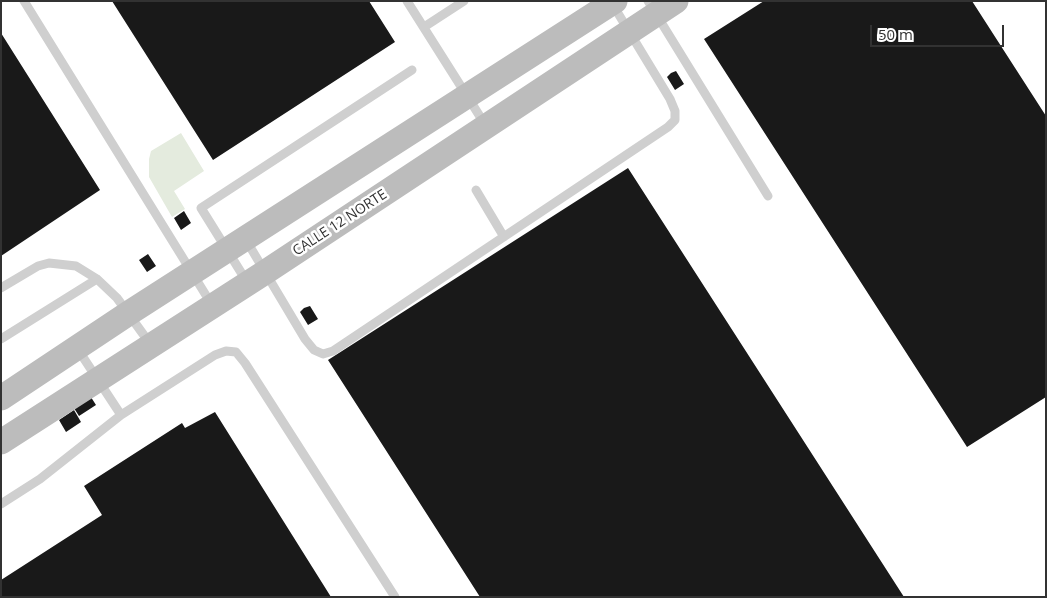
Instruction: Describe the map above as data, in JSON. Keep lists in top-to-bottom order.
{
  "streets": {
    "main road": ["CALLE 12 NORTE"]
  },
  "scale_bar": "50 m"
}
